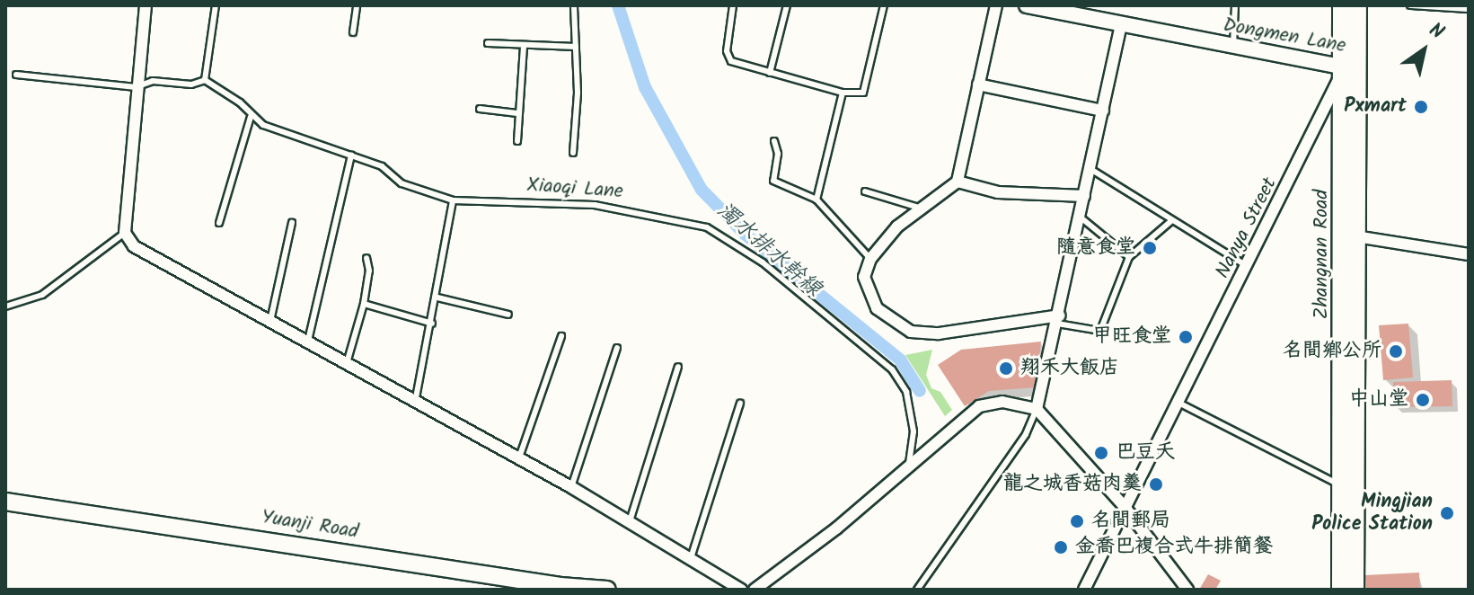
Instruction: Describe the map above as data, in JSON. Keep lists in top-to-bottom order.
{
  "streets": {
    "main road": ["Zhangnan Road", "Yuanji Road"],
    "street": ["Dongmen Lane", "Nanya Street"],
    "lane": ["Xiaoqi Lane"]
  },
  "crossings": [
    ["Dongmen Lane", "Nanya Street"],
    ["Dongmen Lane", "Zhangnan Road"],
    ["Nanya Street", "Zhangnan Road"]
  ],
  "water": ["濁水排水幹線"],
  "places": [
    "Pxmart",
    "隨意食堂",
    "甲旺食堂",
    "名間鄉公所",
    "翔禾大飯店",
    "中山堂",
    "巴豆夭",
    "龍之城香菇肉羹",
    "Mingjian Police Station",
    "名間郵局",
    "金喬巴複合式牛排簡餐"
  ],
  "north": "top right"
}
